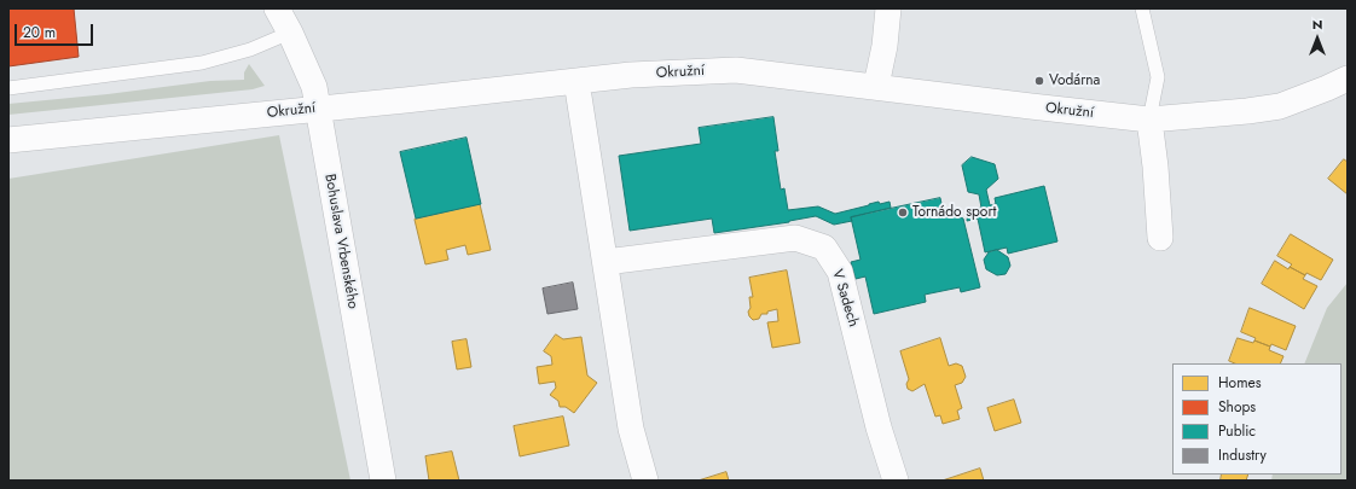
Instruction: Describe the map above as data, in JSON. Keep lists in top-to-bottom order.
{
  "streets": {
    "street": ["Okružní", "Bohuslava Vrbenského", "V Sadech"]
  },
  "crossings": [
    ["Okružní", "Bohuslava Vrbenského"]
  ],
  "places": ["Vodárna", "Tornádo sport"],
  "legend": [
    "Homes",
    "Shops",
    "Public",
    "Industry"
  ],
  "scale_bar": "20 m",
  "north": "top"
}
